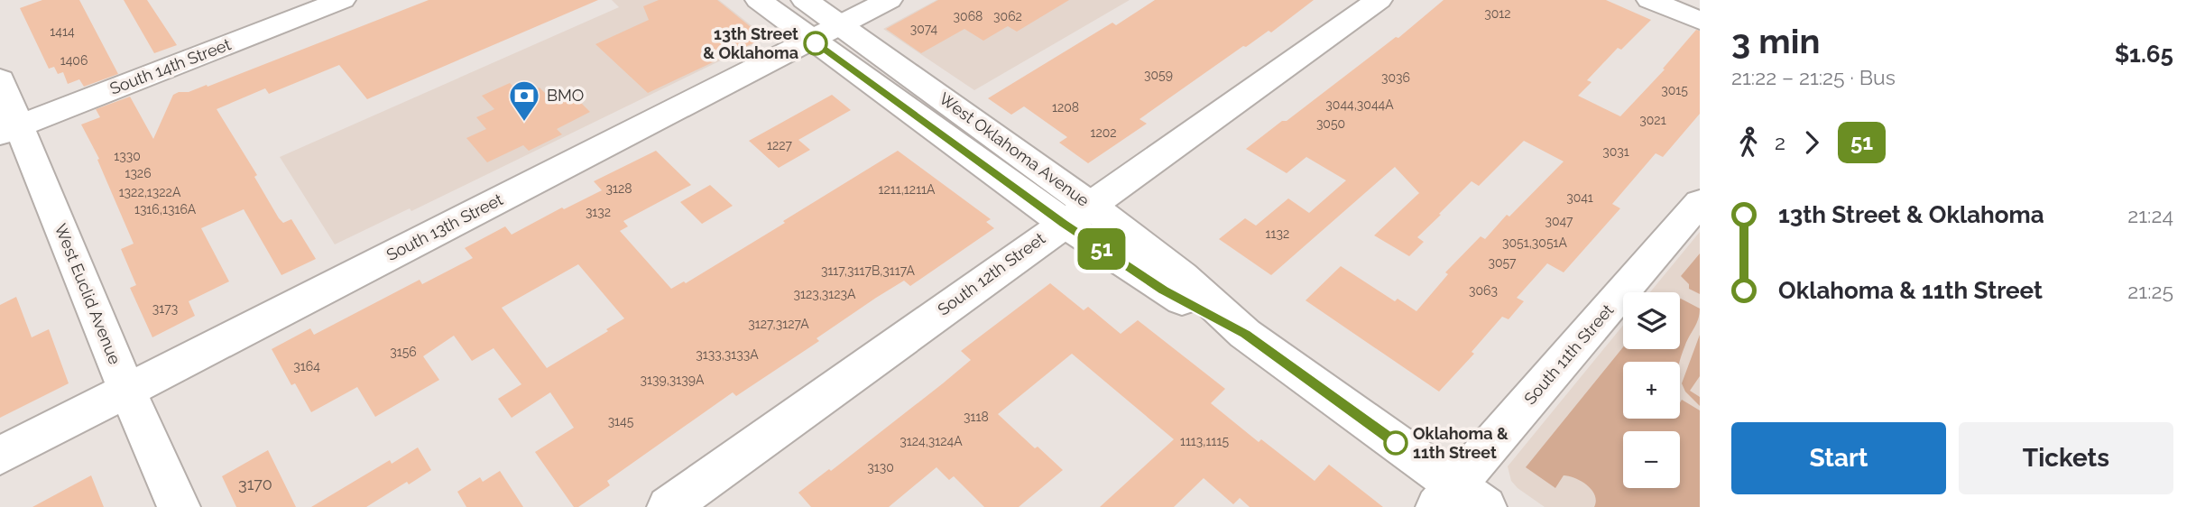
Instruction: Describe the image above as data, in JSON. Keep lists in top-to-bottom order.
{
  "streets": {
    "street": [
      "South 14th Street",
      "West Oklahoma Avenue",
      "South 13th Street",
      "South 12th Street",
      "West Euclid Avenue",
      "South 11th Street"
    ]
  },
  "crossings": [
    ["South 14th Street", "West Euclid Avenue"],
    ["West Oklahoma Avenue", "South 13th Street"],
    ["West Oklahoma Avenue", "South 12th Street"],
    ["West Oklahoma Avenue", "South 11th Street"],
    ["South 13th Street", "West Euclid Avenue"]
  ],
  "places": {
    "other": ["13th Street & Oklahoma", "Oklahoma & 11th Street"],
    "bank": ["BMO"]
  },
  "lines": ["bus line 51"],
  "house_numbers": [
    "3012",
    "3068",
    "3062",
    "3074",
    "1414",
    "1406",
    "3059",
    "3036",
    "3015",
    "3044,3044A",
    "1208",
    "3021",
    "3050",
    "1202",
    "1227",
    "3031",
    "1330",
    "1326",
    "3128",
    "1211,1211A",
    "1322,1322A",
    "3041",
    "1316,1316A",
    "3132",
    "3047",
    "1132",
    "3051,3051A",
    "3057",
    "3117,3117B,3117A",
    "3063",
    "3123,3123A",
    "3173",
    "3127,3127A",
    "3156",
    "3133,3133A",
    "3164",
    "3139,3139A",
    "3118",
    "3145",
    "3124,3124A",
    "1113,1115",
    "3130",
    "3170"
  ],
  "page": {
    "on_map": "51",
    "heading": ["3 min", "21:22 – 21:25 · Bus", "$1.65"],
    "legs": ["2", "51"],
    "list": [
      {
        "name": "13th Street & Oklahoma",
        "value": "21:24"
      },
      {
        "name": "Oklahoma & 11th Street",
        "value": "21:25"
      }
    ],
    "map_buttons": ["+", "−"],
    "buttons": ["Start", "Tickets"]
  }
}
